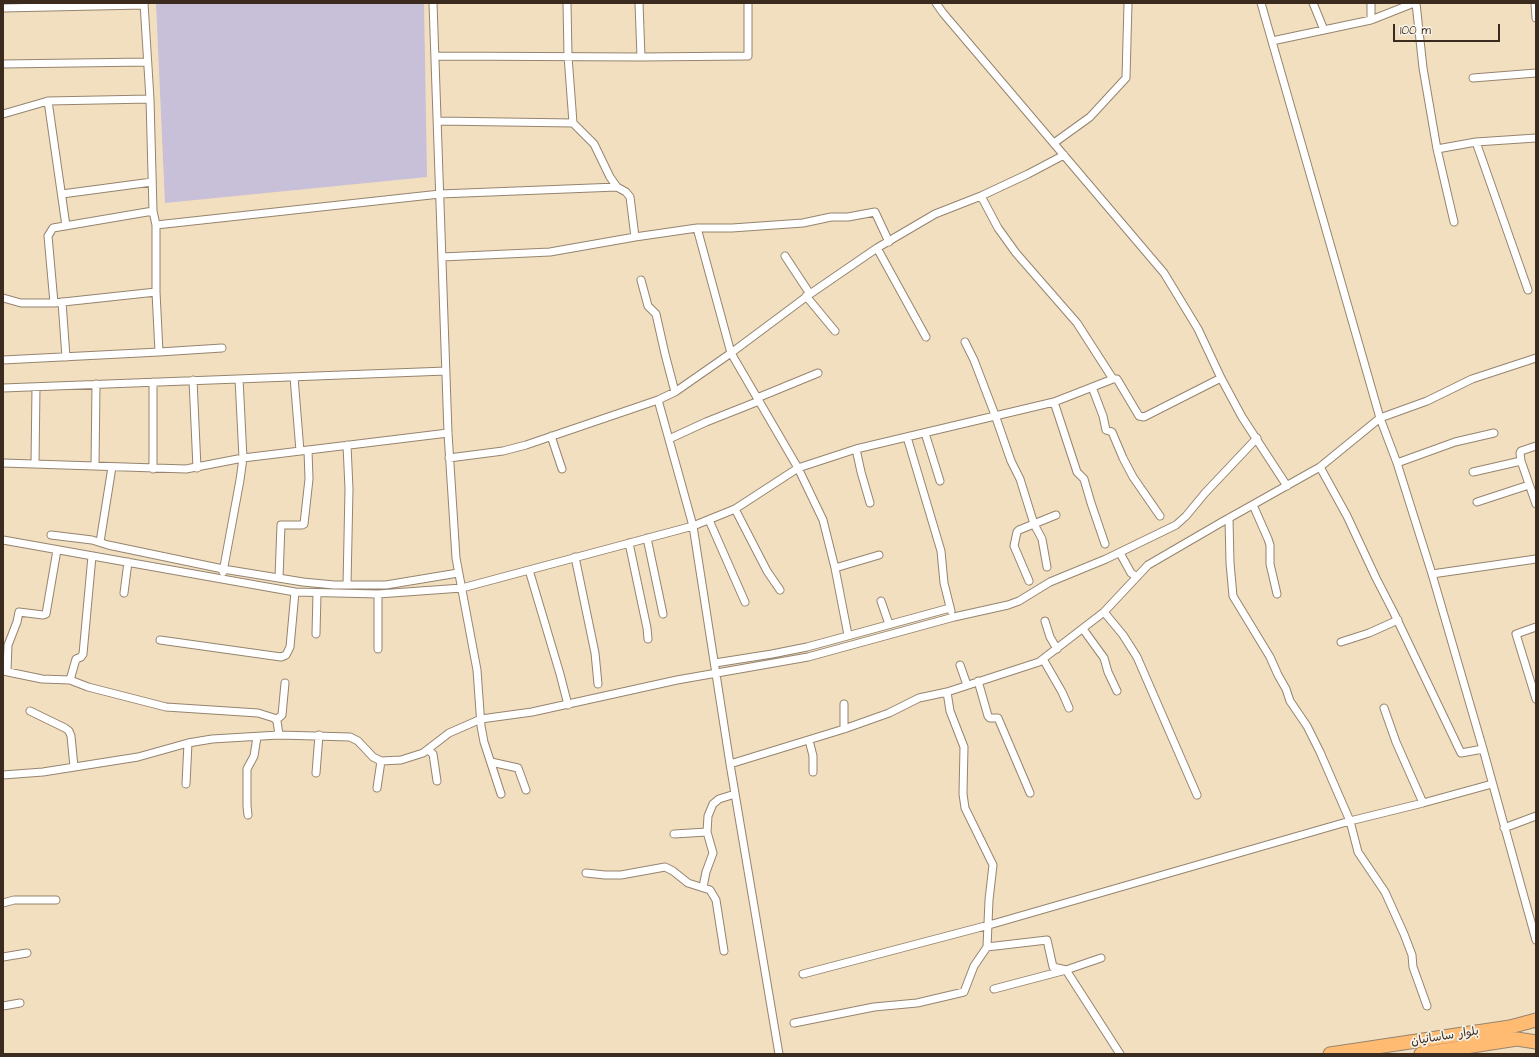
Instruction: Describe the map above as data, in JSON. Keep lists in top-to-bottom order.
{
  "streets": {
    "highway": ["بلوار ساسانیان"]
  },
  "scale_bar": "100 m"
}
